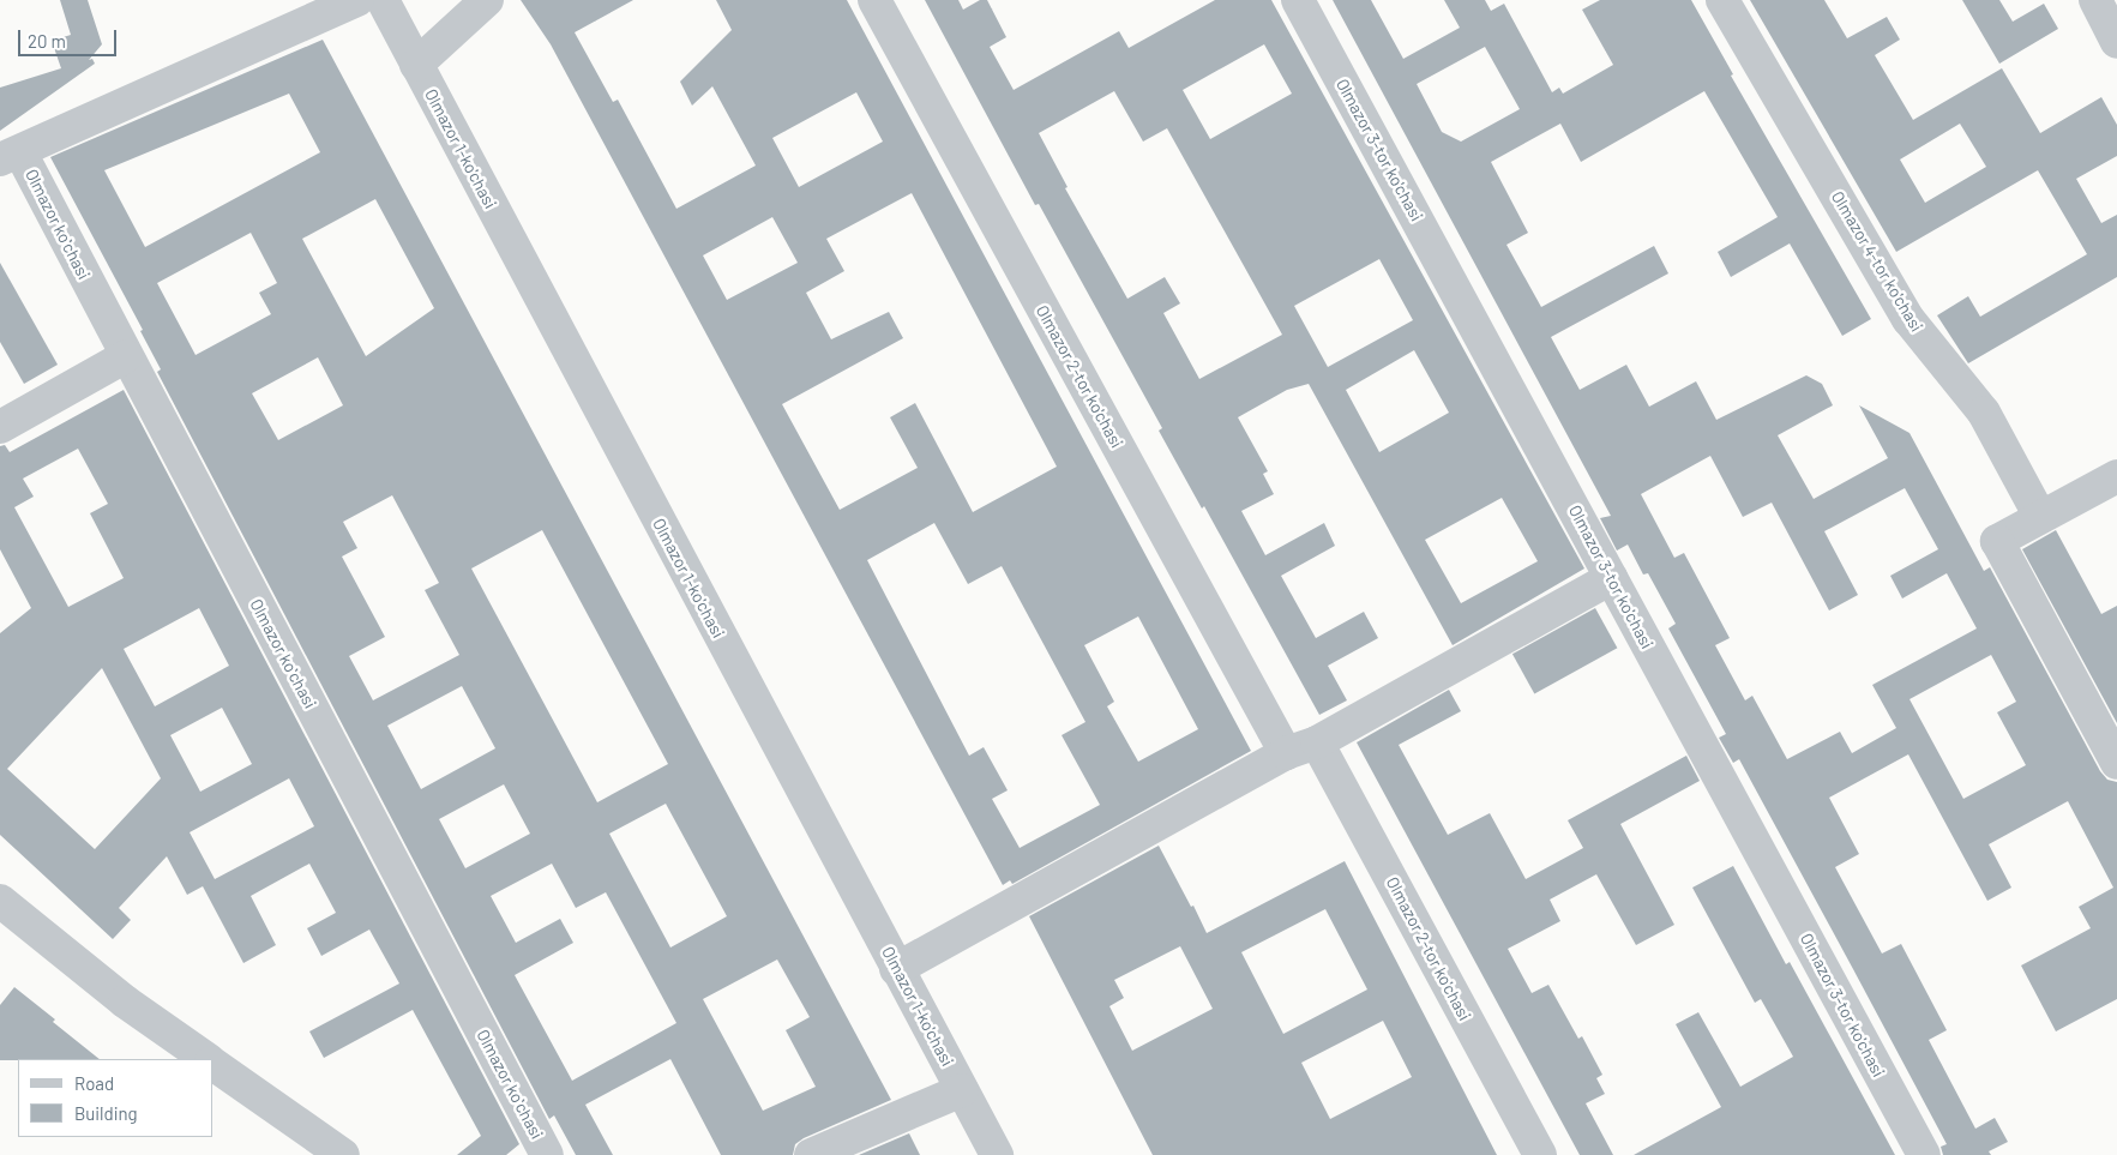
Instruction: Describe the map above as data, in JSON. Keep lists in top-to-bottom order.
{
  "streets": {
    "street": [
      "Olmazor 1-ko'chasi",
      "Olmazor 3-tor ko'chasi",
      "Olmazor koʻchasi",
      "Olmazor 4-tor ko'chasi",
      "Olmazor 2-tor ko'chasi"
    ]
  },
  "legend": ["Road", "Building"],
  "scale_bar": "20 m"
}
